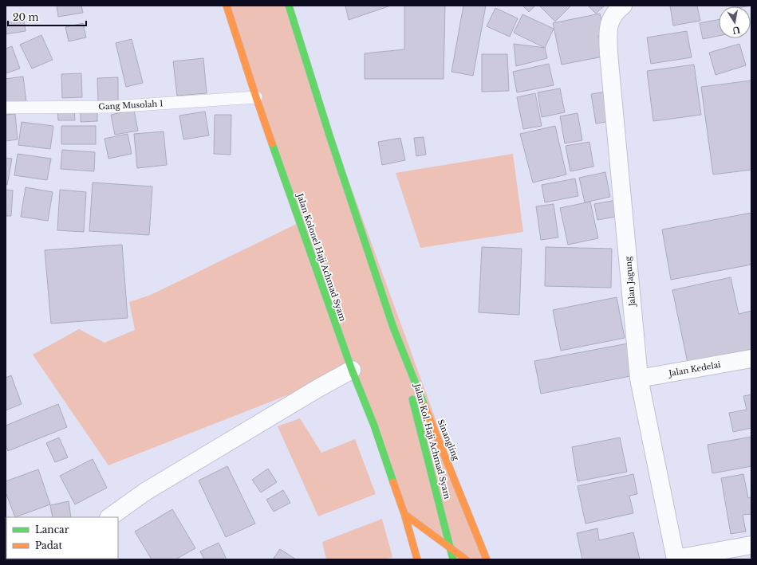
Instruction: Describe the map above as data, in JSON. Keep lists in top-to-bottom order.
{
  "streets": {
    "main road": ["Jalan Kolonel Haji Achmad Syam", "Sinangling", "Jalan Kol. Haji Achmad Syam"],
    "street": ["Jalan Jagung", "Jalan Kedelai"],
    "lane": ["Gang Musolah 1"]
  },
  "crossings": [
    ["Gang Musolah 1", "Jalan Kolonel Haji Achmad Syam"],
    ["Jalan Jagung", "Jalan Kedelai"],
    ["Sinangling", "Jalan Kol. Haji Achmad Syam"]
  ],
  "legend": ["Lancar", "Padat"],
  "scale_bar": "20 m",
  "north": "bottom"
}
